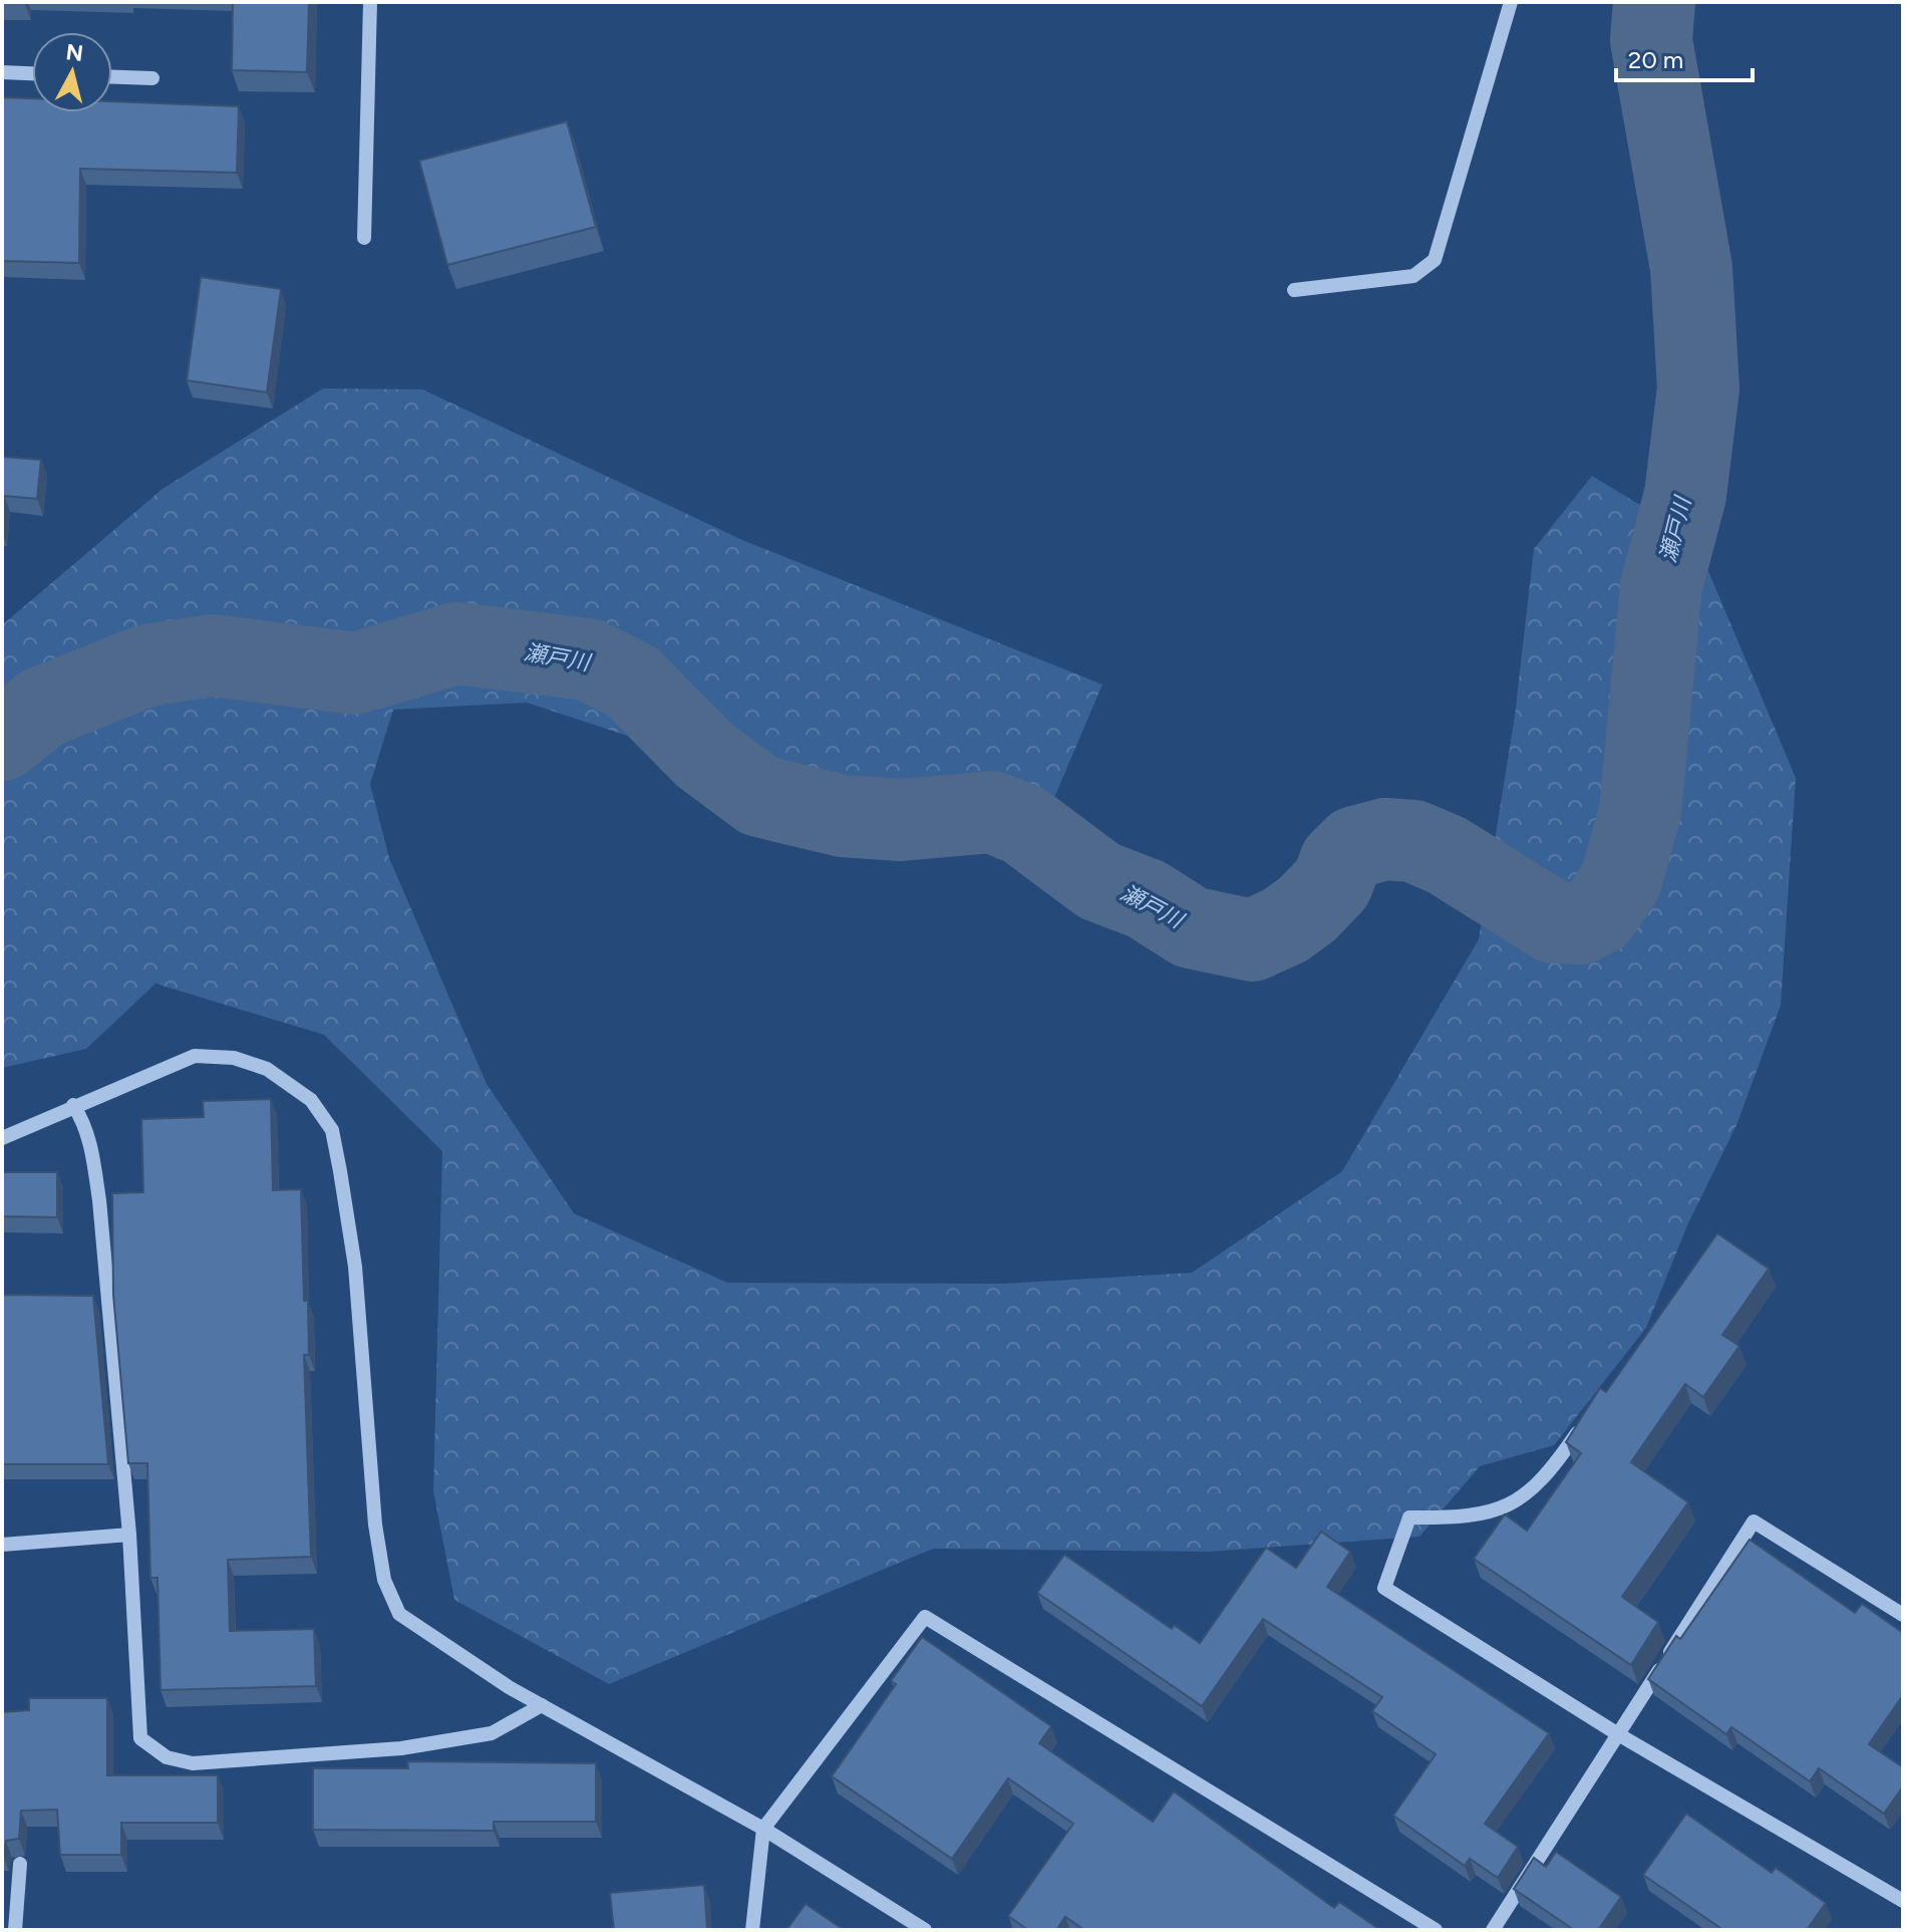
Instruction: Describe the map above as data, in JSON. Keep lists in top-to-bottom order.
{
  "water": ["瀬戸川"],
  "scale_bar": "20 m",
  "north": "top"
}
